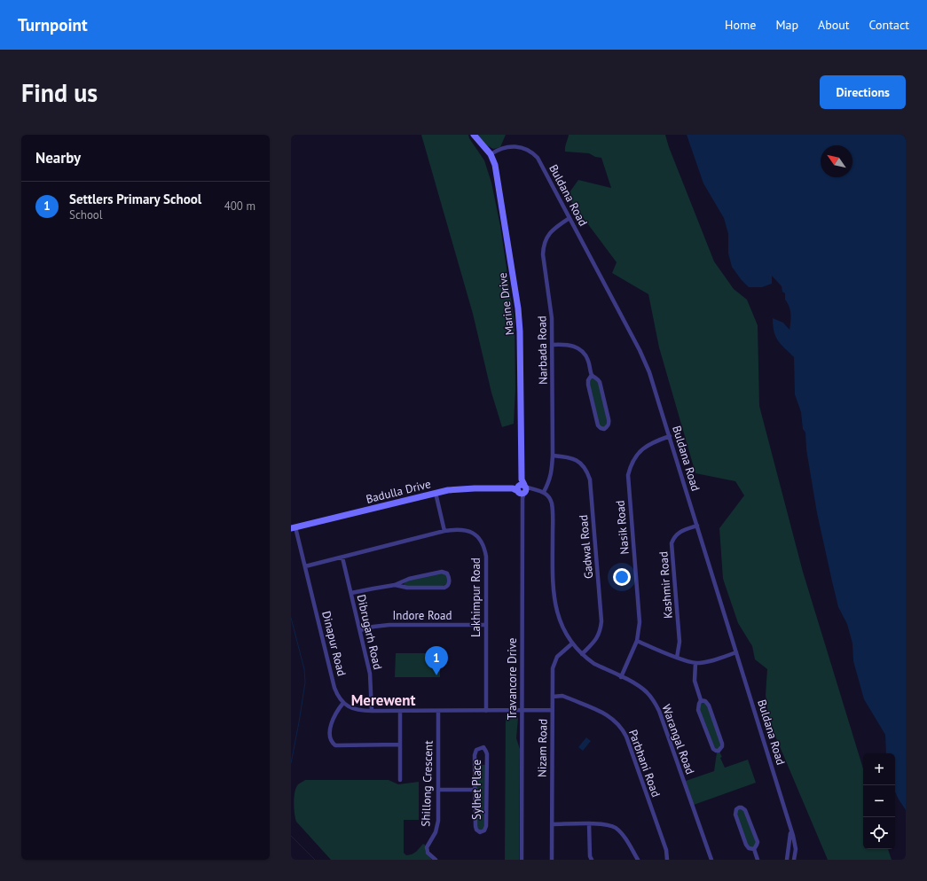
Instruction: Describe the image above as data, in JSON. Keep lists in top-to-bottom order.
{
  "streets": {
    "street": [
      "Buldana Road",
      "Marine Drive",
      "Narbada Road",
      "Badulla Drive",
      "Nasik Road",
      "Gadwal Road",
      "Kashmir Road",
      "Lakhimpur Road",
      "Indore Road",
      "Dibrugarh Road",
      "Dinapur Road",
      "Travancore Drive",
      "Warangal Road",
      "Nizam Road",
      "Parbhani Road",
      "Shillong Crescent",
      "Sylhet Place"
    ]
  },
  "crossings": [
    ["Buldana Road", "Marine Drive"],
    ["Buldana Road", "Narbada Road"],
    ["Buldana Road", "Nasik Road"],
    ["Buldana Road", "Kashmir Road"],
    ["Marine Drive", "Badulla Drive"],
    ["Marine Drive", "Travancore Drive"],
    ["Narbada Road", "Gadwal Road"],
    ["Narbada Road", "Warangal Road"],
    ["Badulla Drive", "Dinapur Road"],
    ["Badulla Drive", "Travancore Drive"],
    ["Nasik Road", "Warangal Road"],
    ["Gadwal Road", "Warangal Road"],
    ["Lakhimpur Road", "Indore Road"],
    ["Lakhimpur Road", "Dibrugarh Road"],
    ["Lakhimpur Road", "Dinapur Road"],
    ["Indore Road", "Dibrugarh Road"],
    ["Warangal Road", "Nizam Road"],
    ["Nizam Road", "Parbhani Road"],
    ["Shillong Crescent", "Sylhet Place"]
  ],
  "districts": ["Merewent"],
  "north": "top left",
  "page": {
    "header": "Turnpoint",
    "nav": [
      "Home",
      "Map",
      "About",
      "Contact"
    ],
    "buttons": "Directions",
    "title": "Find us",
    "heading": "Nearby",
    "list": [
      {
        "mark": "1",
        "name": "Settlers Primary School",
        "note": "School",
        "value": "400 m"
      }
    ],
    "pins": "1",
    "map_buttons": ["+", "−"]
  }
}
